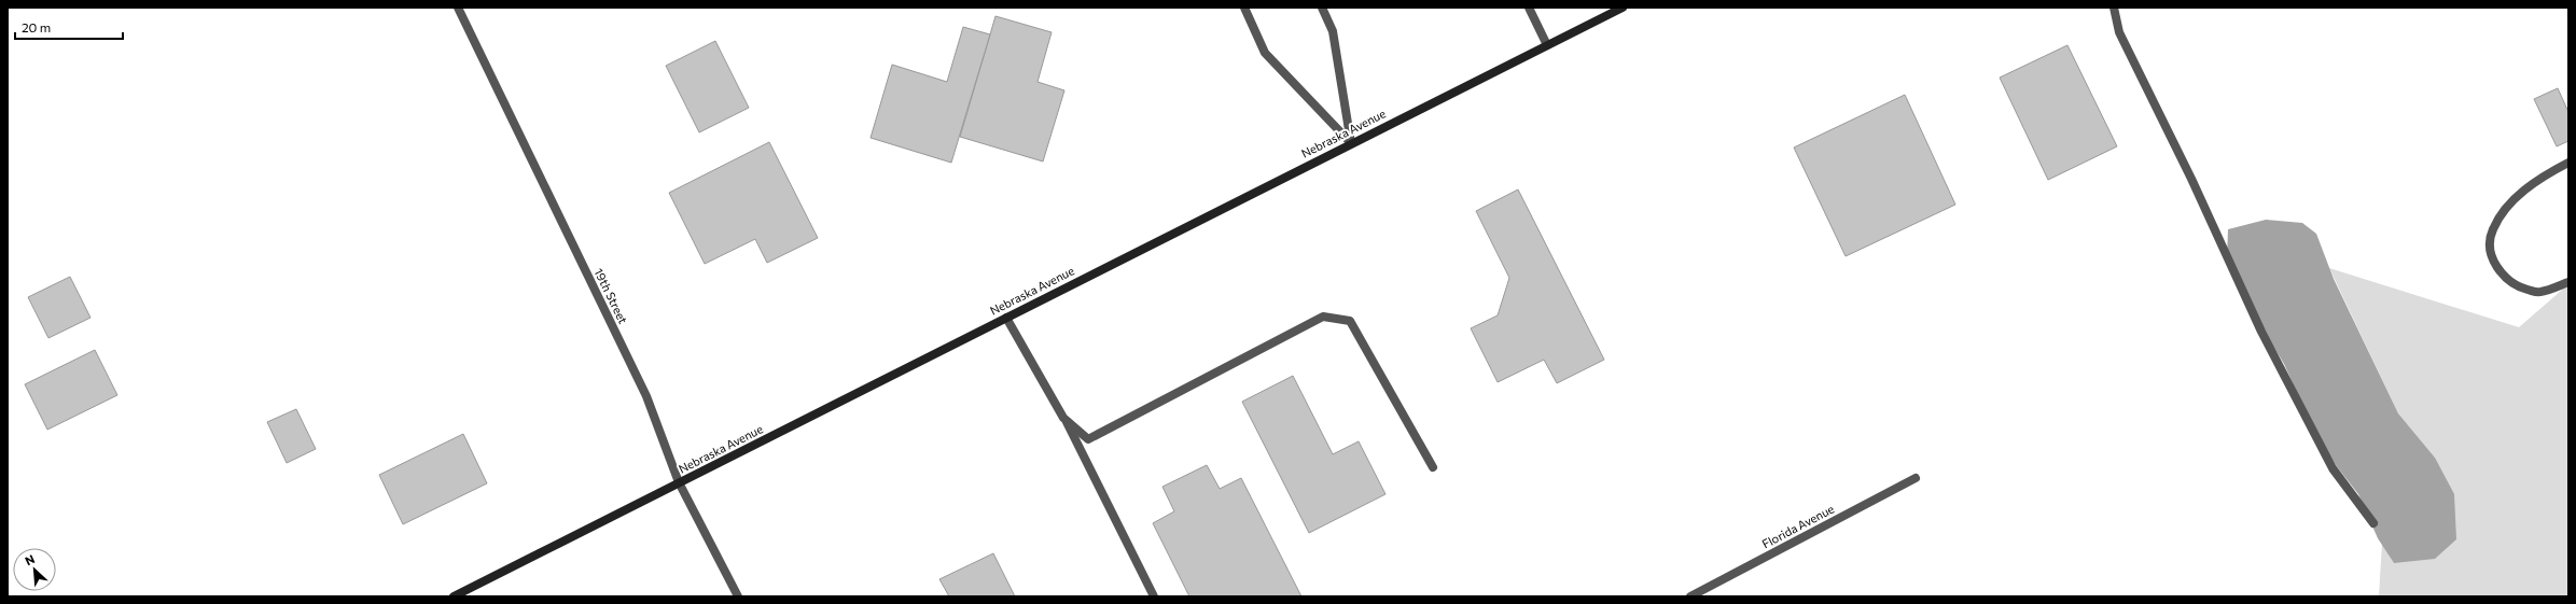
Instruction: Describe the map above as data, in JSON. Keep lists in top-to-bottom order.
{
  "streets": {
    "main road": ["Nebraska Avenue"],
    "street": ["19th Street", "Florida Avenue"]
  },
  "crossings": [
    ["Nebraska Avenue", "19th Street"]
  ],
  "scale_bar": "20 m",
  "north": "top left"
}
